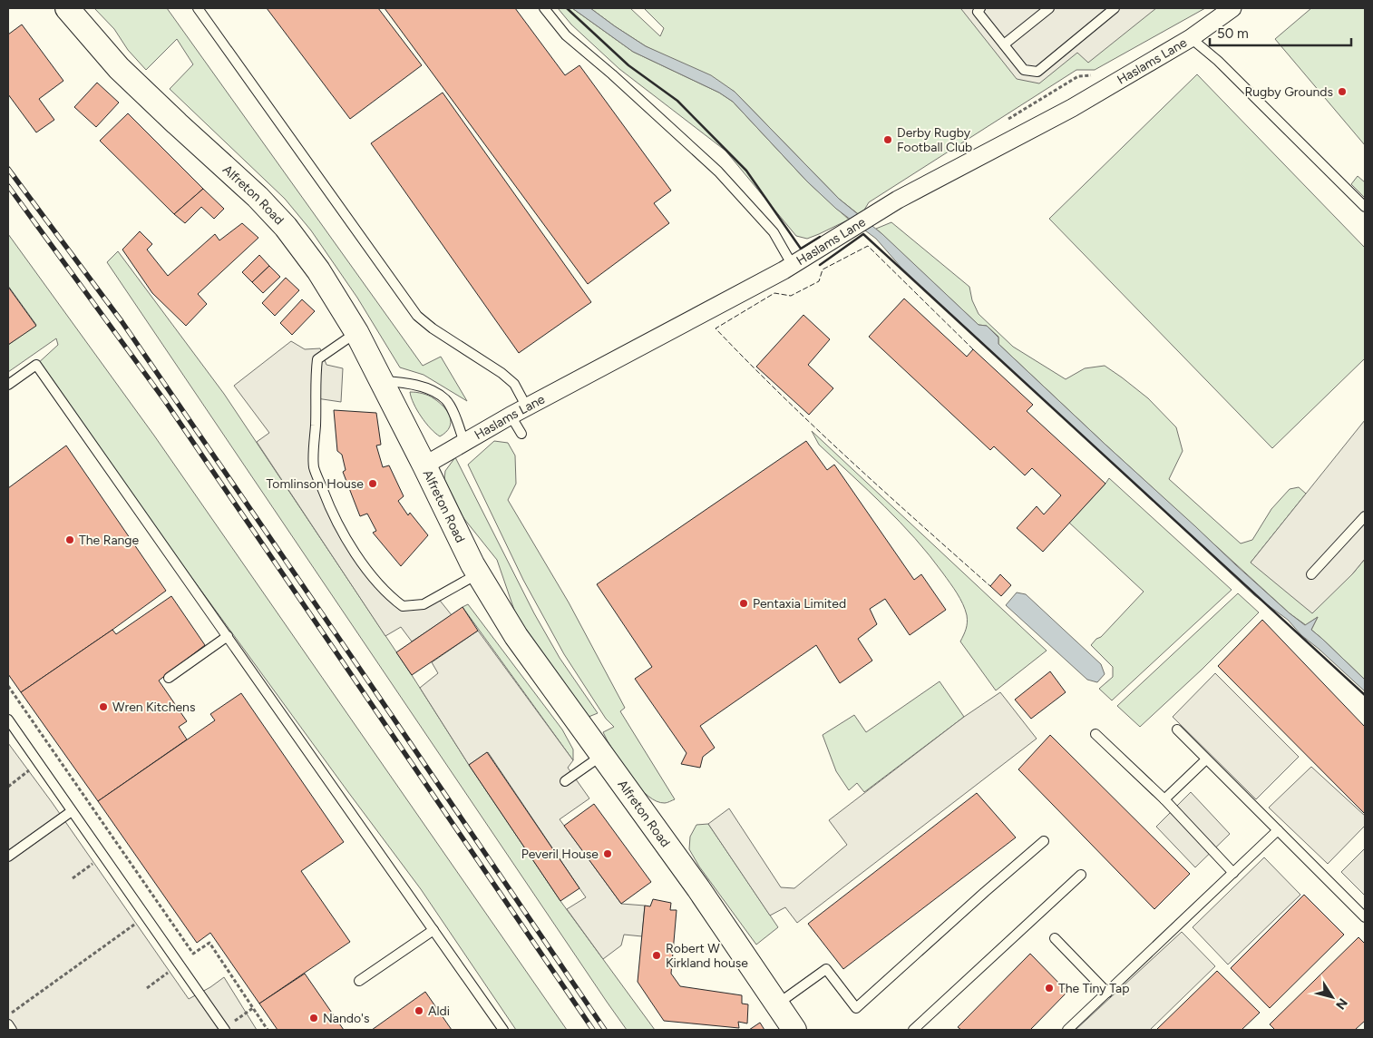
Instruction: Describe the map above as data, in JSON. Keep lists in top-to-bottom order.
{
  "streets": {
    "street": ["Haslams Lane", "Alfreton Road"]
  },
  "crossings": [
    ["Haslams Lane", "Alfreton Road"]
  ],
  "places": [
    "Rugby Grounds",
    "Derby Rugby Football Club",
    "Tomlinson House",
    "The Range",
    "Pentaxia Limited",
    "Wren Kitchens",
    "Peveril House",
    "Robert W Kirkland house",
    "The Tiny Tap",
    "Aldi",
    "Nando's"
  ],
  "scale_bar": "50 m",
  "north": "bottom right"
}
